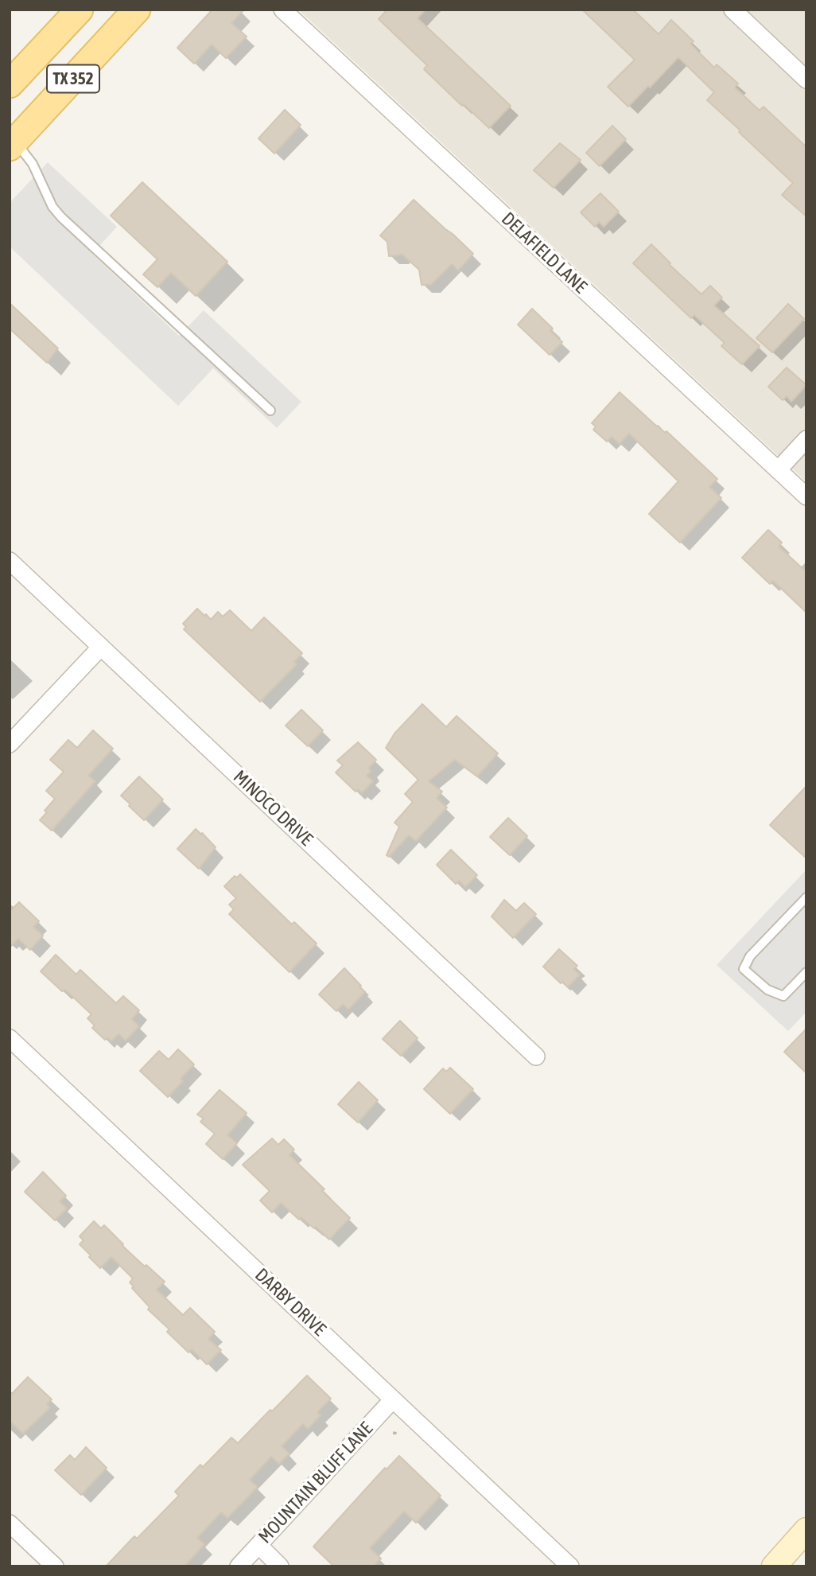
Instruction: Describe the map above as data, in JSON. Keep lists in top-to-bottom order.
{
  "streets": {
    "main road": ["TX 352"],
    "street": [
      "DELAFIELD LANE",
      "MINOCO DRIVE",
      "DARBY DRIVE",
      "MOUNTAIN BLUFF LANE"
    ]
  },
  "crossings": [
    ["DARBY DRIVE", "MOUNTAIN BLUFF LANE"]
  ]
}
